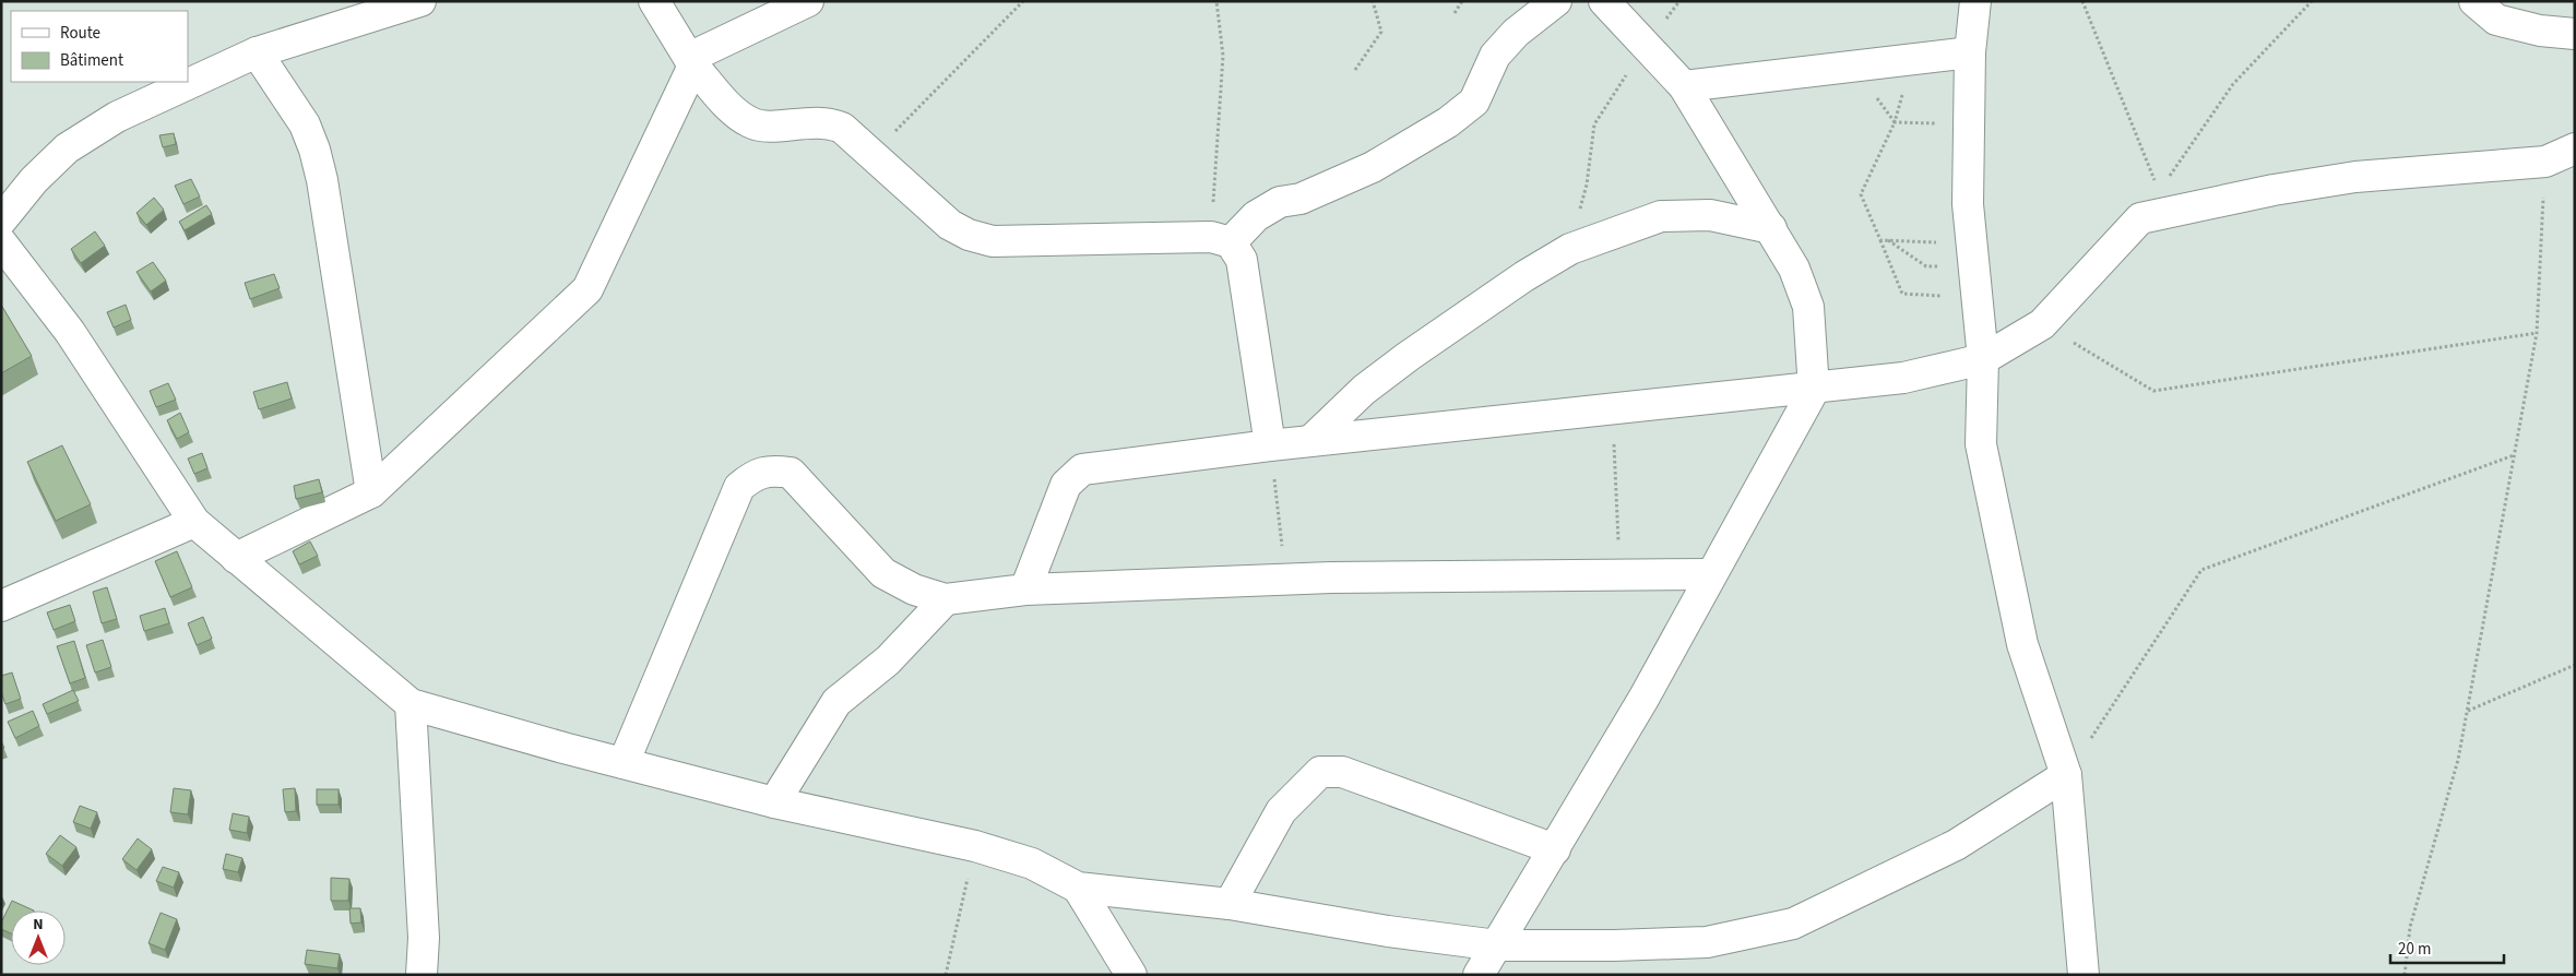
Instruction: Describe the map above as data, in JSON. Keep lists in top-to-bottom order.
{
  "legend": ["Route", "Bâtiment"],
  "scale_bar": "20 m",
  "north": "top"
}
